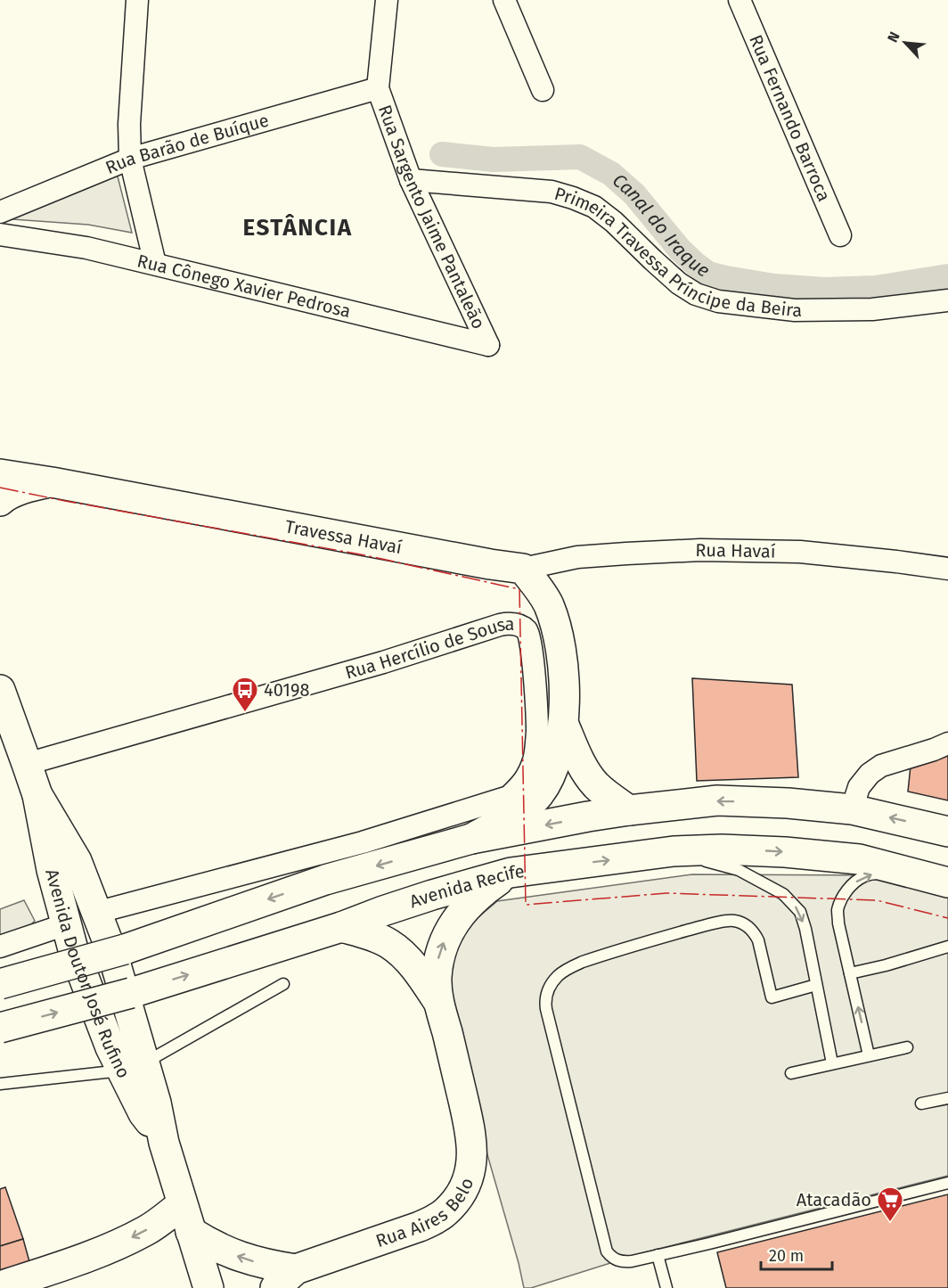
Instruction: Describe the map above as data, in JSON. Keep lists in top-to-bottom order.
{
  "streets": {
    "main road": [
      "Travessa Havaí",
      "Avenida Recife",
      "Avenida Doutor José Rufino",
      "Rua Aires Belo"
    ],
    "street": [
      "Rua Fernando Barroca",
      "Rua Barão de Buíque",
      "Rua Sargento Jaime Pantaleão",
      "Primeira Travessa Príncipe da Beira",
      "Rua Cônego Xavier Pedrosa",
      "Rua Havaí",
      "Rua Hercílio de Sousa"
    ]
  },
  "crossings": [
    ["Rua Barão de Buíque", "Rua Sargento Jaime Pantaleão"],
    ["Rua Sargento Jaime Pantaleão", "Primeira Travessa Príncipe da Beira"],
    ["Rua Sargento Jaime Pantaleão", "Rua Cônego Xavier Pedrosa"],
    ["Travessa Havaí", "Rua Havaí"],
    ["Rua Hercílio de Sousa", "Avenida Doutor José Rufino"],
    ["Avenida Recife", "Rua Aires Belo"]
  ],
  "districts": ["ESTÂNCIA"],
  "water": ["Canal do Iraque"],
  "places": {
    "bus stop": ["40198"],
    "supermarket": ["Atacadão"]
  },
  "scale_bar": "20 m",
  "north": "top left"
}
